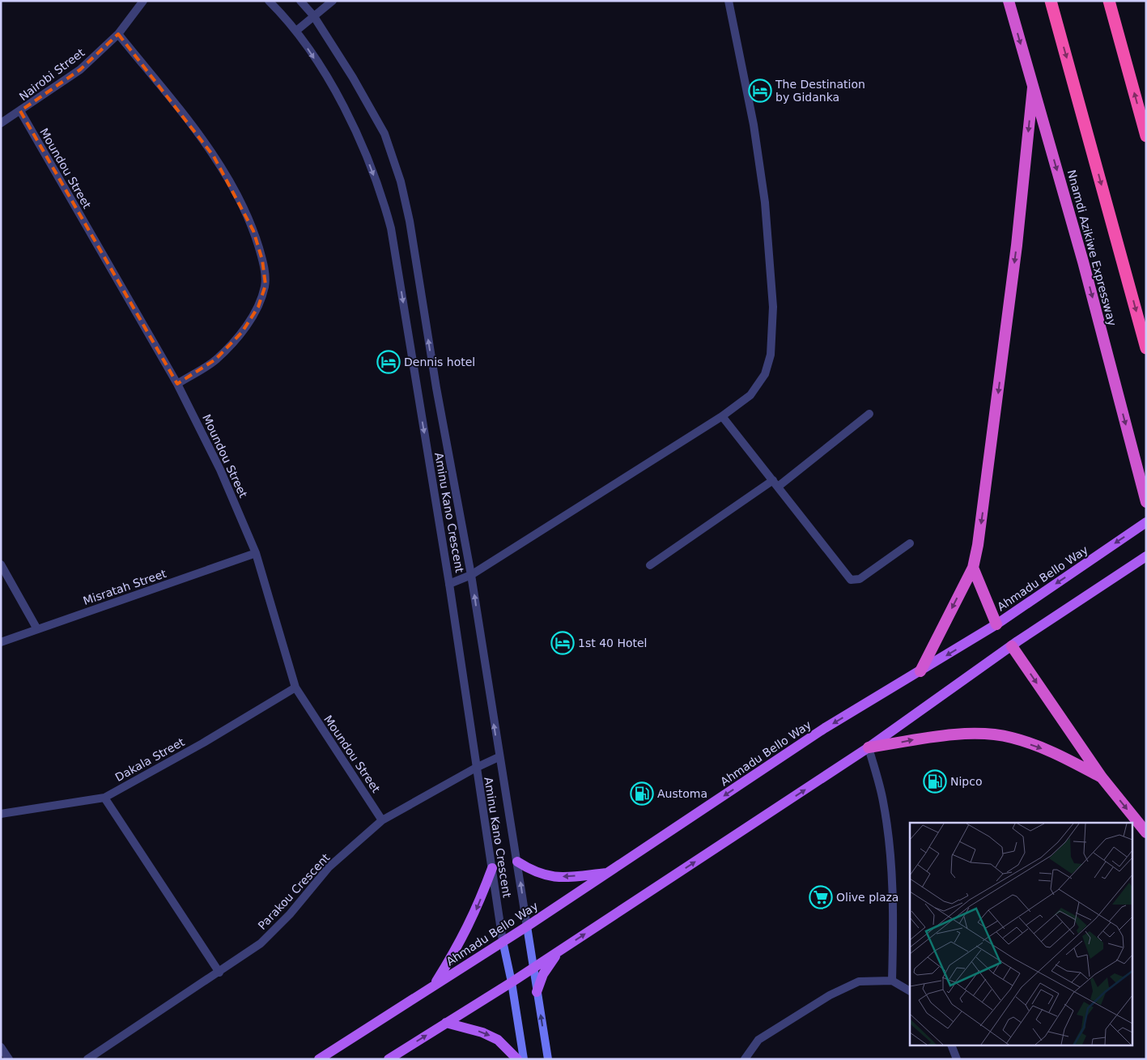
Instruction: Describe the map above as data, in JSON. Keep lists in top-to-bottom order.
{
  "streets": {
    "highway": ["Nnamdi Azikiwe Expressway"],
    "main road": ["Aminu Kano Crescent", "Ahmadu Bello Way"],
    "street": [
      "Nairobi Street",
      "Moundou Street",
      "Misratah Street",
      "Dakala Street",
      "Parakou Crescent"
    ]
  },
  "crossings": [
    ["Nairobi Street", "Moundou Street"],
    ["Moundou Street", "Misratah Street"],
    ["Moundou Street", "Dakala Street"],
    ["Moundou Street", "Parakou Crescent"],
    ["Aminu Kano Crescent", "Ahmadu Bello Way"],
    ["Aminu Kano Crescent", "Parakou Crescent"]
  ],
  "places": {
    "hotel": ["The Destination by Gidanka", "Dennis hotel", "1st 40 Hotel"],
    "fuel station": ["Nipco", "Austoma"],
    "supermarket": ["Olive plaza"]
  }
}
